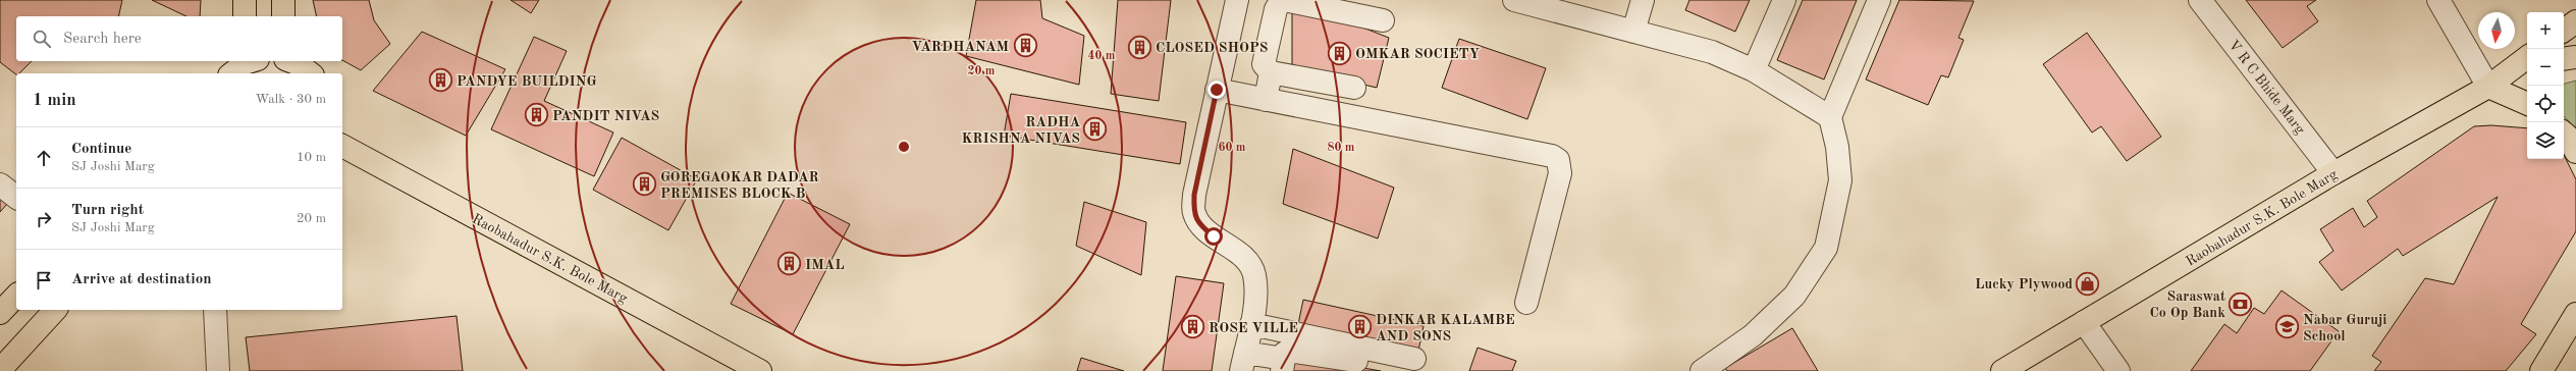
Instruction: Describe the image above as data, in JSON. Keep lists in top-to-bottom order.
{
  "streets": {
    "main road": ["Raobahadur S.K. Bole Marg"],
    "street": ["V R C Bhide Marg"]
  },
  "crossings": [
    ["V R C Bhide Marg", "Raobahadur S.K. Bole Marg"]
  ],
  "places": {
    "building": [
      "VARDHANAM",
      "CLOSED SHOPS",
      "OMKAR SOCIETY",
      "PANDYE BUILDING",
      "PANDIT NIVAS",
      "RADHA KRISHNA NIVAS",
      "GOREGAOKAR DADAR PREMISES BLOCK B",
      "IMAL",
      "ROSE VILLE",
      "DINKAR KALAMBE AND SONS"
    ],
    "shop": ["Lucky Plywood"],
    "bank": ["Saraswat Co Op Bank"],
    "school or university": ["Nabar Guruji School"]
  },
  "north": "bottom",
  "page": {
    "map_buttons": ["+", "−"],
    "search": "Search here",
    "heading": ["1 min", "Walk · 30 m"],
    "list": [
      ["Continue", "SJ Joshi Marg", "10 m"],
      ["Turn right", "SJ Joshi Marg", "20 m"],
      "Arrive at destination"
    ]
  },
  "rings": [
    "40 m",
    "20 m",
    "60 m",
    "80 m"
  ]
}
